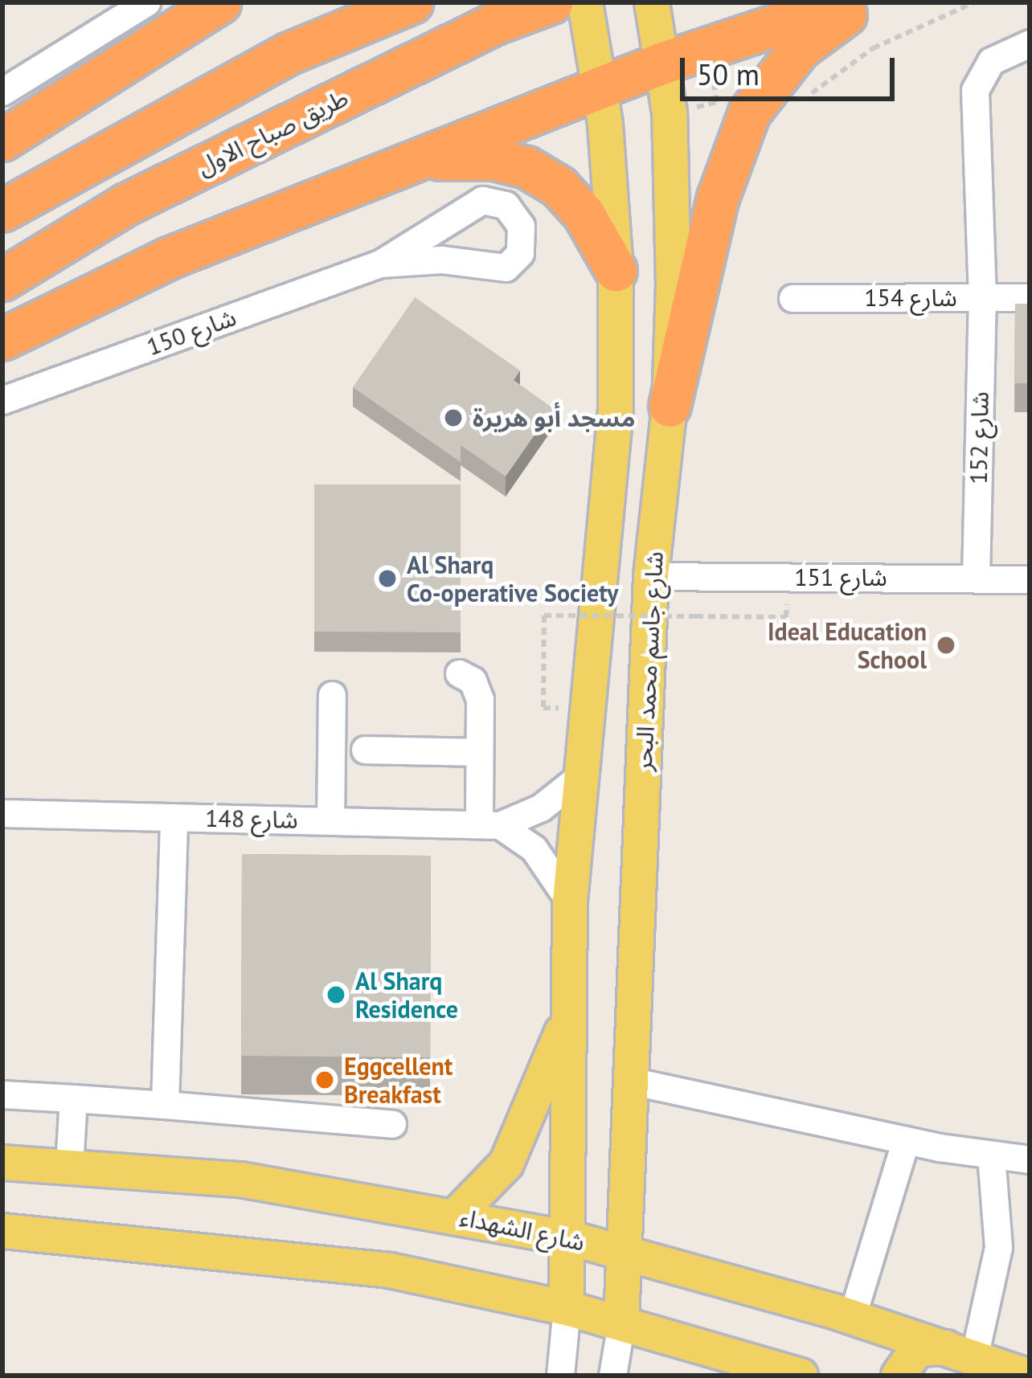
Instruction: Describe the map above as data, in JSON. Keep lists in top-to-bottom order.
{
  "streets": {
    "highway": ["طريق صباح الاول"],
    "main road": ["شارع جاسم محمد البحر", "شارع الشهداء"],
    "street": [
      "شارع 154",
      "شارع 150",
      "شارع 152",
      "شارع 151",
      "شارع 148"
    ]
  },
  "crossings": [
    ["شارع 154", "شارع 152"],
    ["شارع 152", "شارع 151"],
    ["شارع 151", "شارع جاسم محمد البحر"],
    ["شارع جاسم محمد البحر", "شارع الشهداء"]
  ],
  "places": [
    "مسجد أبو هريرة",
    "Al Sharq Co-operative Society",
    "Ideal Education School",
    "Al Sharq Residence",
    "Eggcellent Breakfast"
  ],
  "scale_bar": "50 m"
}
